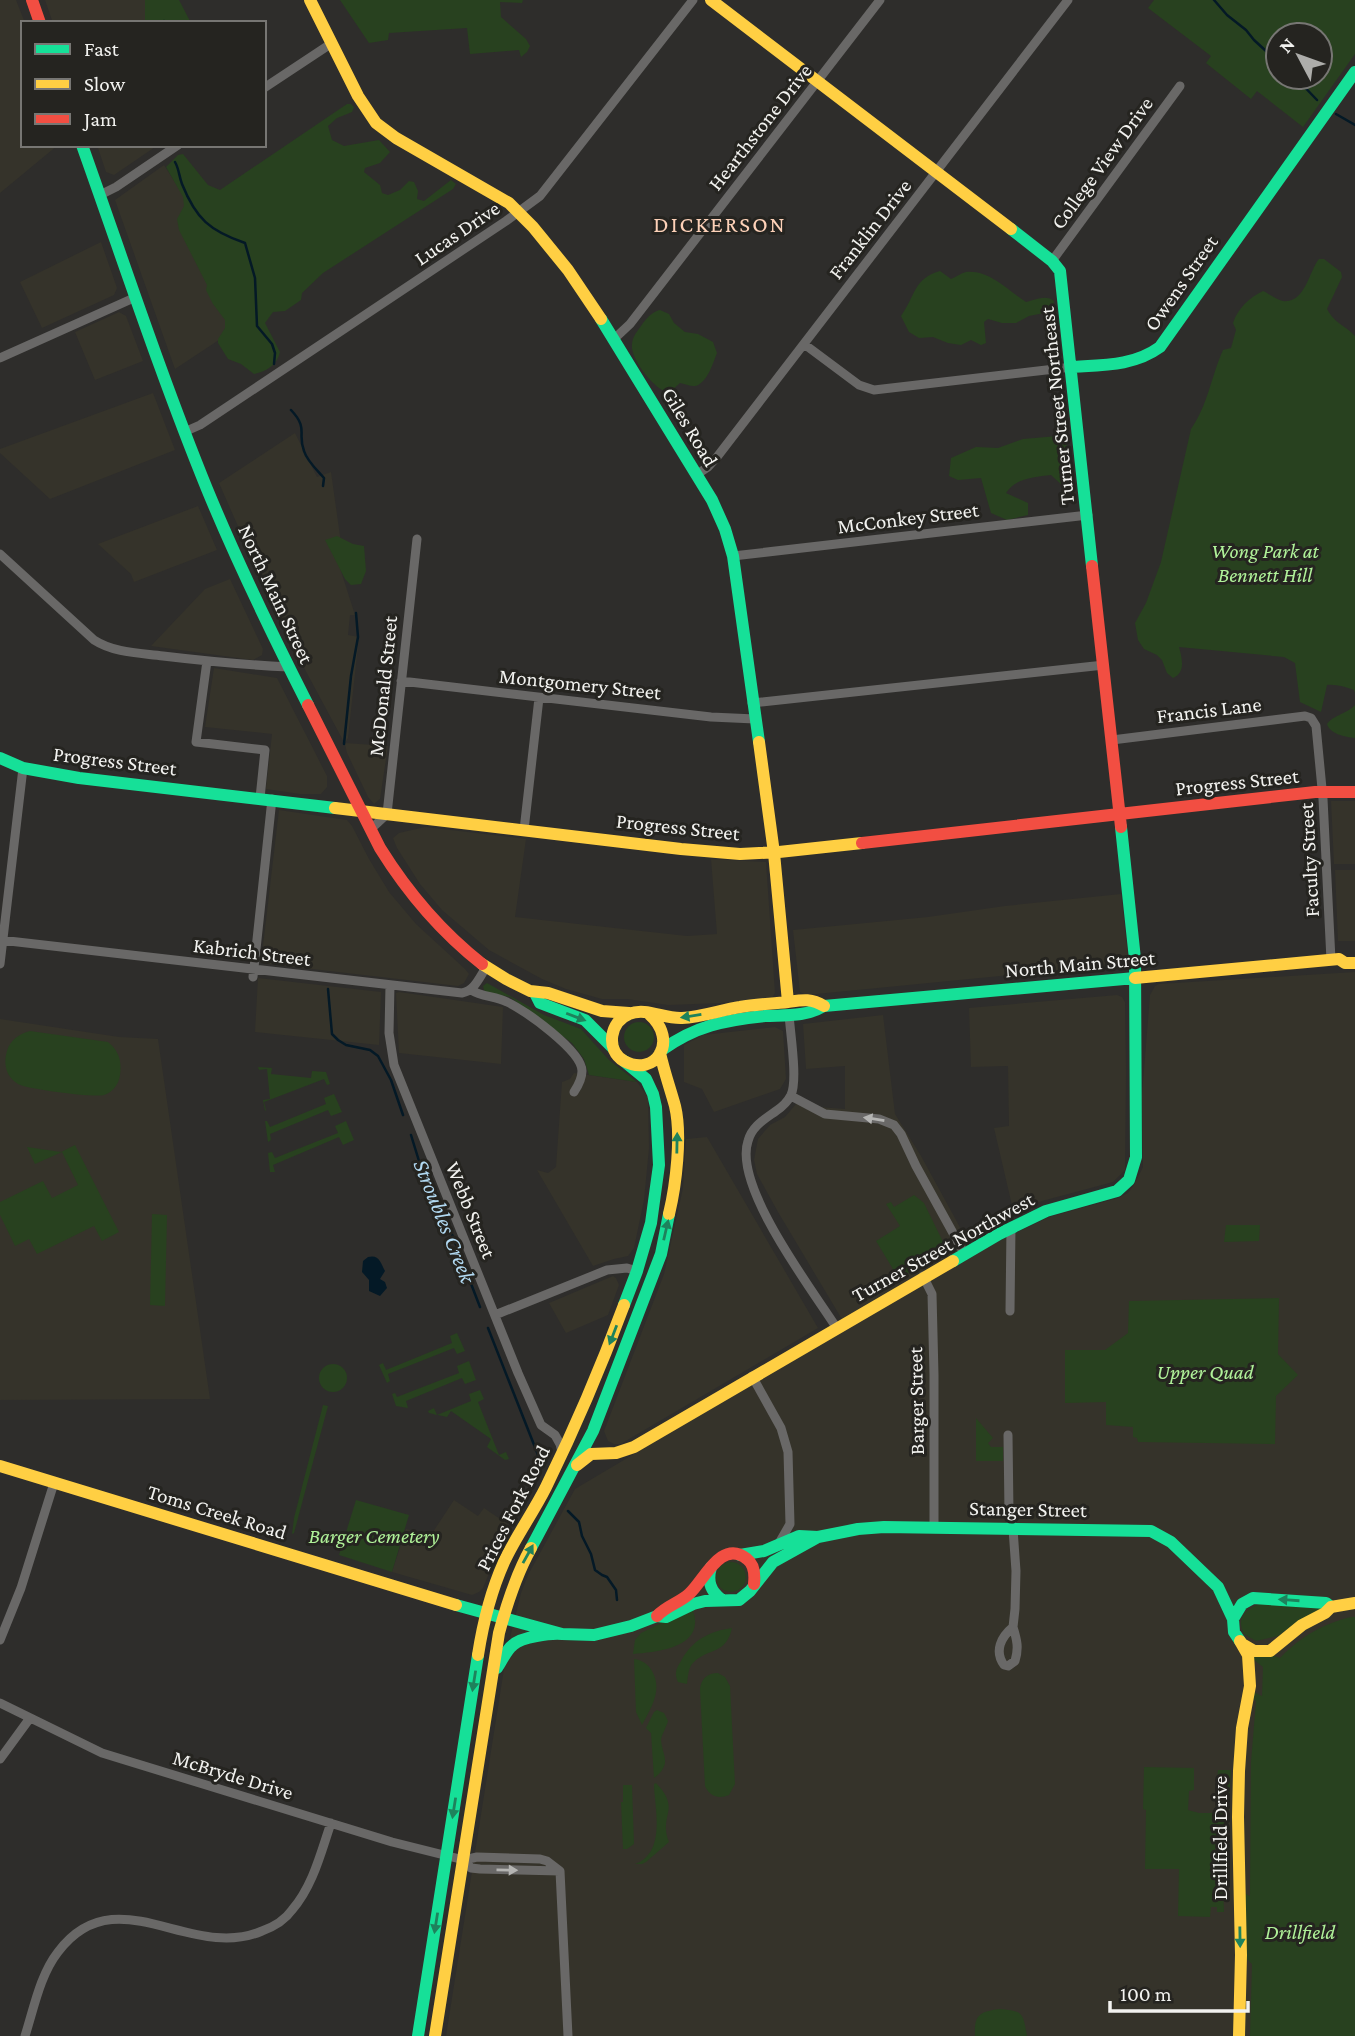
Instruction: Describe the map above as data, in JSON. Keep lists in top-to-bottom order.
{
  "streets": {
    "street": [
      "Hearthstone Drive",
      "College View Drive",
      "Franklin Drive",
      "Lucas Drive",
      "Owens Street",
      "Turner Street Northeast",
      "Giles Road",
      "McConkey Street",
      "North Main Street",
      "Montgomery Street",
      "McDonald Street",
      "Francis Lane",
      "Progress Street",
      "Faculty Street",
      "Kabrich Street",
      "Webb Street",
      "Turner Street Northwest",
      "Barger Street",
      "Prices Fork Road",
      "Stanger Street",
      "Toms Creek Road",
      "McBryde Drive",
      "Drillfield Drive"
    ]
  },
  "crossings": [
    ["Hearthstone Drive", "Giles Road"],
    ["College View Drive", "Turner Street Northeast"],
    ["Franklin Drive", "Owens Street"],
    ["Franklin Drive", "Giles Road"],
    ["Lucas Drive", "Giles Road"],
    ["Lucas Drive", "North Main Street"],
    ["Owens Street", "Turner Street Northeast"],
    ["Turner Street Northeast", "McConkey Street"],
    ["Turner Street Northeast", "North Main Street"],
    ["Turner Street Northeast", "Francis Lane"],
    ["Turner Street Northeast", "Progress Street"],
    ["Turner Street Northeast", "Turner Street Northwest"],
    ["Giles Road", "McConkey Street"],
    ["Giles Road", "North Main Street"],
    ["Giles Road", "Montgomery Street"],
    ["Giles Road", "Progress Street"],
    ["North Main Street", "Progress Street"],
    ["North Main Street", "Faculty Street"],
    ["North Main Street", "Turner Street Northwest"],
    ["North Main Street", "Prices Fork Road"],
    ["Montgomery Street", "McDonald Street"],
    ["McDonald Street", "Progress Street"],
    ["Francis Lane", "Faculty Street"],
    ["Progress Street", "Faculty Street"],
    ["Kabrich Street", "Webb Street"],
    ["Webb Street", "Prices Fork Road"],
    ["Turner Street Northwest", "Barger Street"],
    ["Turner Street Northwest", "Prices Fork Road"],
    ["Barger Street", "Stanger Street"],
    ["Prices Fork Road", "Toms Creek Road"],
    ["Prices Fork Road", "McBryde Drive"],
    ["Stanger Street", "Drillfield Drive"]
  ],
  "one_way": ["Drillfield Drive"],
  "districts": ["DICKERSON"],
  "water": ["Stroubles Creek"],
  "parks": [
    "Wong Park at Bennett Hill",
    "Upper Quad",
    "Barger Cemetery",
    "Drillfield"
  ],
  "legend": ["Fast", "Slow", "Jam"],
  "scale_bar": "100 m",
  "north": "top left"
}
